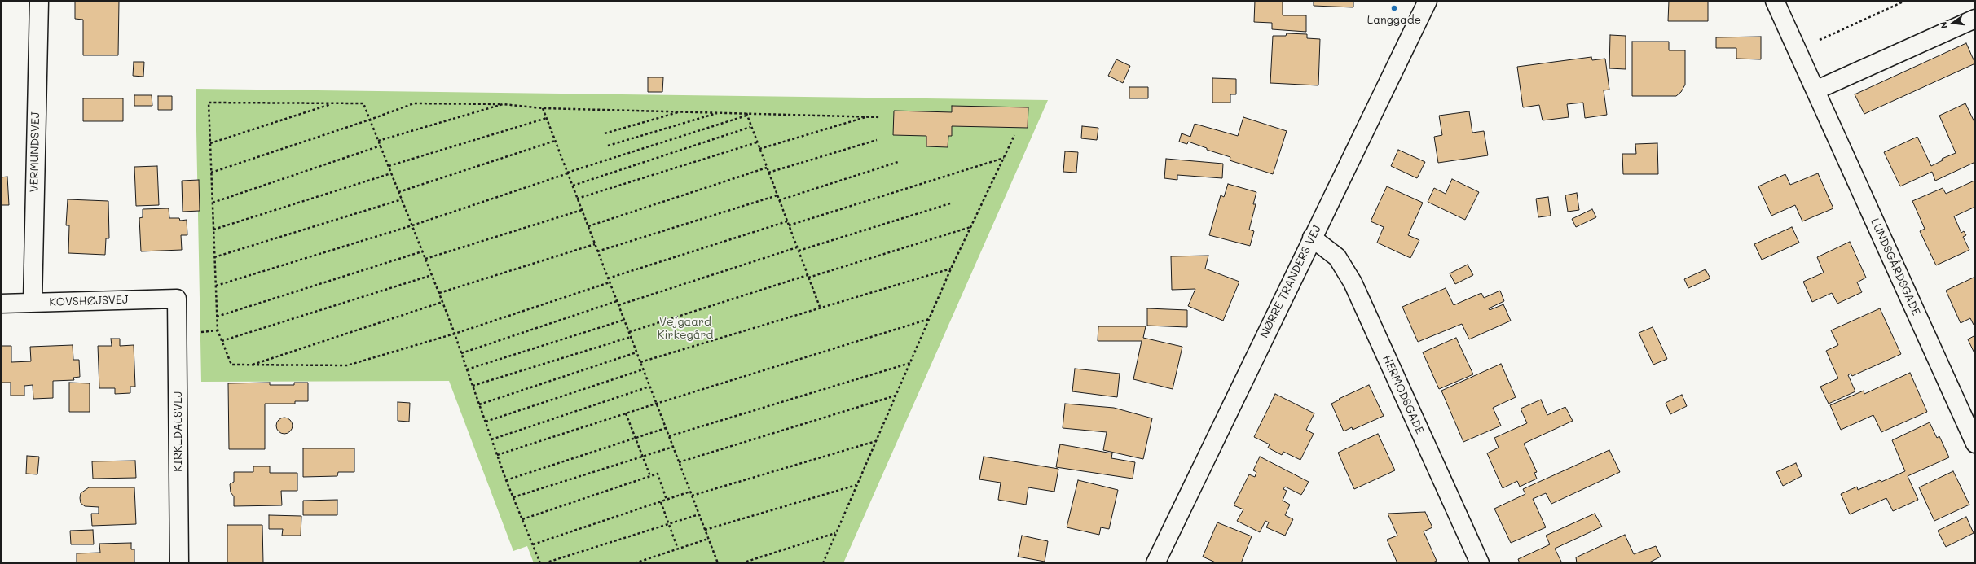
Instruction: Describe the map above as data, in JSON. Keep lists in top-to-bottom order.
{
  "streets": {
    "street": [
      "VERMUNDSVEJ",
      "LUNDSGÅRDSGADE",
      "NØRRE TRANDERS VEJ",
      "KOVSHØJSVEJ",
      "HERMODSGADE",
      "KIRKEDALSVEJ"
    ]
  },
  "crossings": [
    ["VERMUNDSVEJ", "KOVSHØJSVEJ"],
    ["NØRRE TRANDERS VEJ", "HERMODSGADE"],
    ["KOVSHØJSVEJ", "KIRKEDALSVEJ"]
  ],
  "parks": ["Vejgaard Kirkegård"],
  "places": ["Langgade"],
  "north": "left"
}
